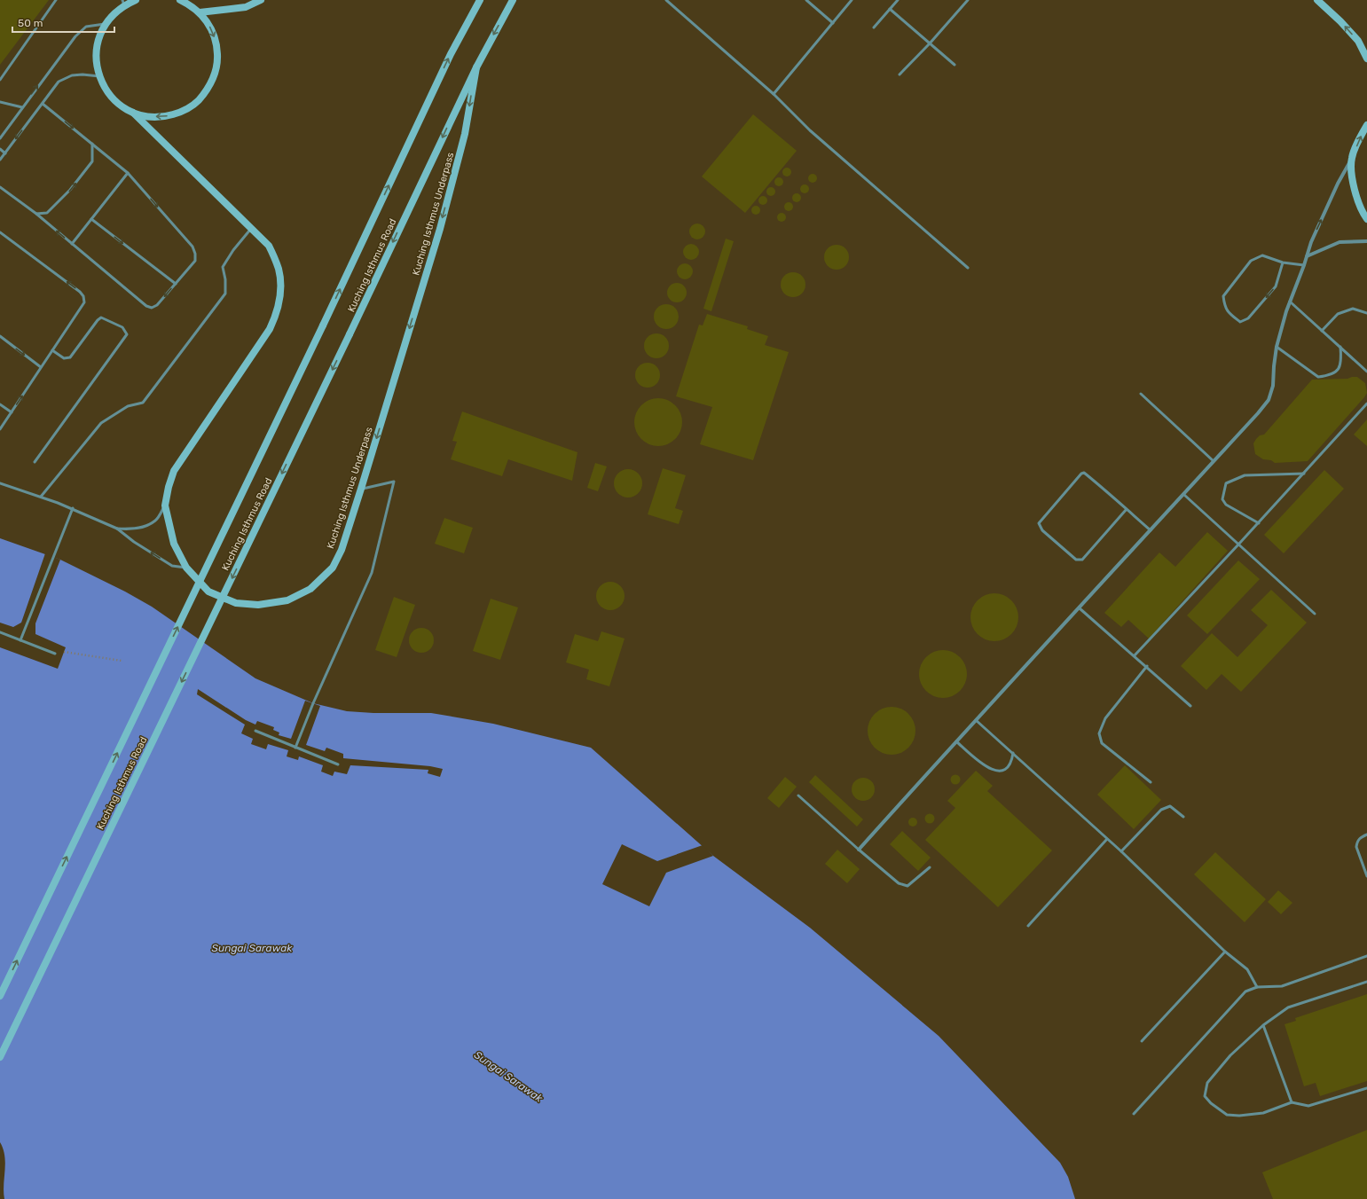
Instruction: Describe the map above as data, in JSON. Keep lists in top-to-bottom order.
{
  "streets": {
    "main road": ["Kuching Isthmus Underpass", "Kuching Isthmus Road"]
  },
  "crossings": [
    ["Kuching Isthmus Underpass", "Kuching Isthmus Road"]
  ],
  "one_way": ["Kuching Isthmus Underpass"],
  "water": ["Sungai Sarawak"],
  "scale_bar": "50 m"
}
